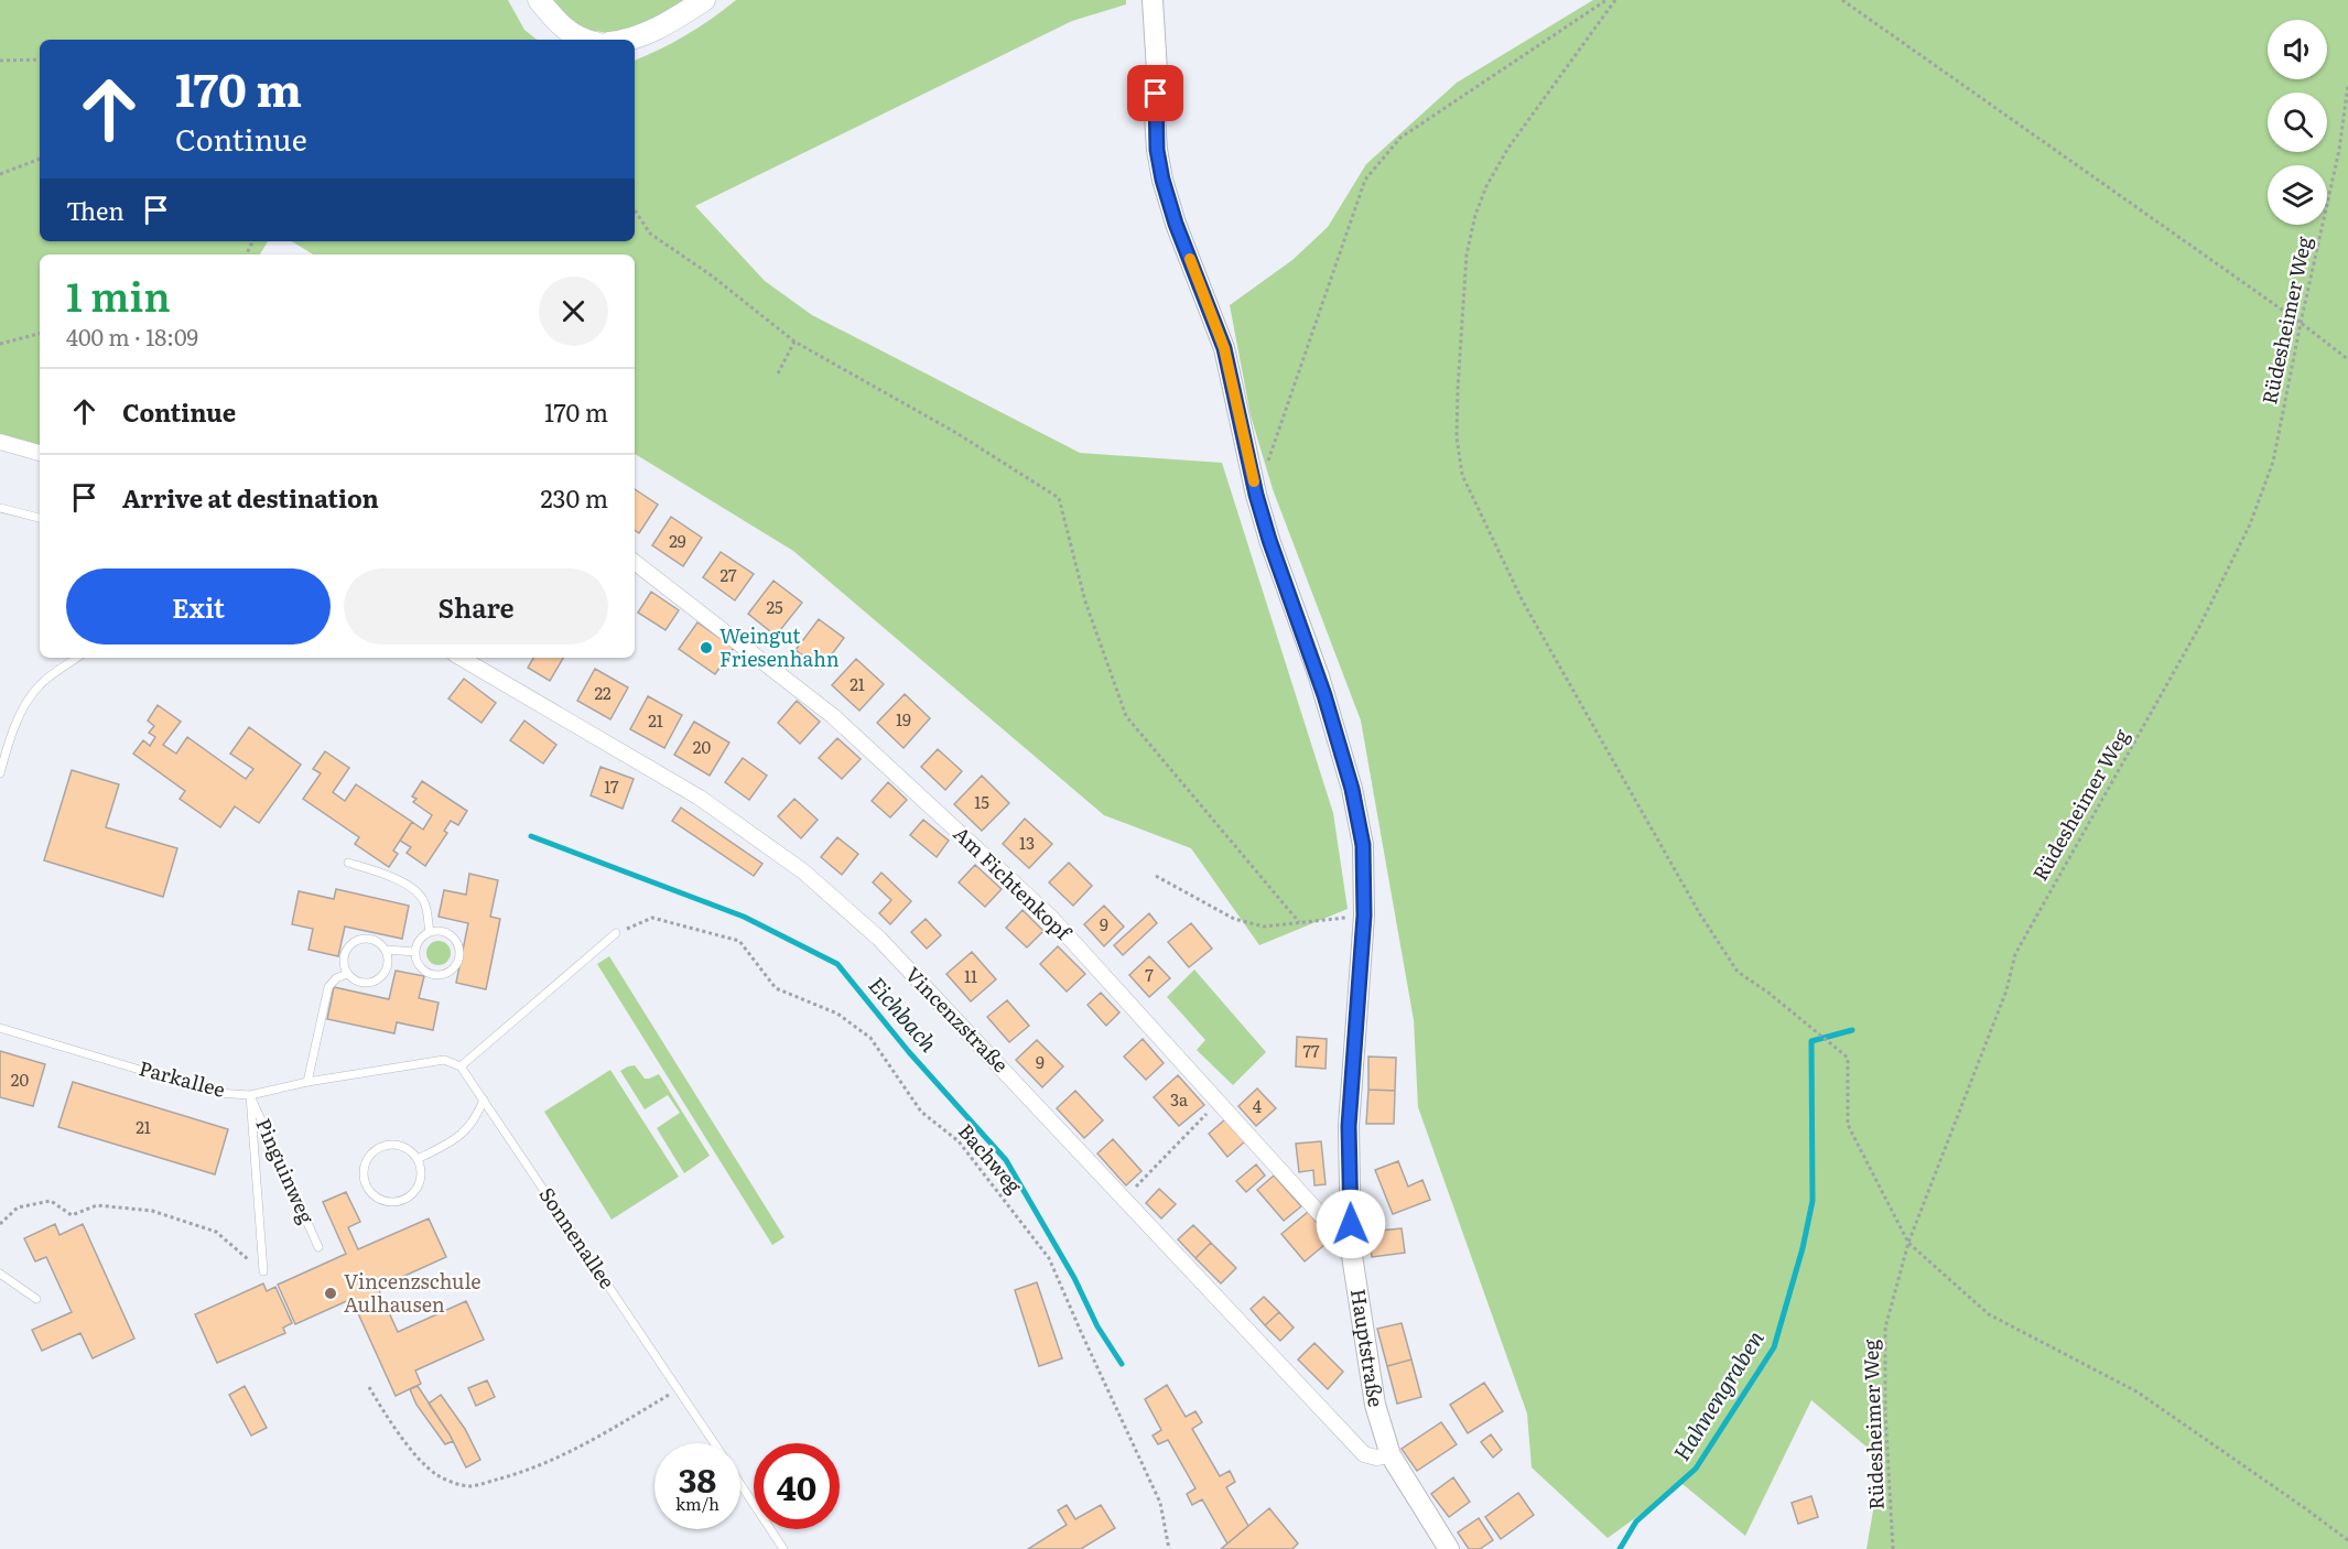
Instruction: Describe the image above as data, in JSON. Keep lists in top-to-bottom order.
{
  "streets": {
    "street": ["Am Fichtenkopf", "Vincenzstraße", "Hauptstraße"],
    "lane": ["Parkallee", "Pinguinweg", "Sonnenallee"],
    "path": ["Rüdesheimer Weg", "Bachweg"]
  },
  "crossings": [
    ["Am Fichtenkopf", "Hauptstraße"],
    ["Vincenzstraße", "Hauptstraße"],
    ["Parkallee", "Pinguinweg"],
    ["Parkallee", "Sonnenallee"]
  ],
  "water": ["Eichbach", "Hahnengraben"],
  "places": ["Weingut Friesenhahn", "Vincenzschule Aulhausen"],
  "house_numbers": [
    "29",
    "27",
    "25",
    "21",
    "22",
    "19",
    "21",
    "20",
    "17",
    "15",
    "13",
    "9",
    "7",
    "11",
    "77",
    "9",
    "20",
    "3a",
    "4",
    "21"
  ],
  "page": {
    "turn": ["170 m", "Continue"],
    "then": "Then",
    "heading": ["1 min", "400 m · 18:09"],
    "list": [
      {
        "name": "Continue",
        "value": "170 m"
      },
      {
        "name": "Arrive at destination",
        "value": "230 m"
      }
    ],
    "buttons": ["Exit", "Share"],
    "speed": "38 km/h",
    "limit": "40"
  }
}
